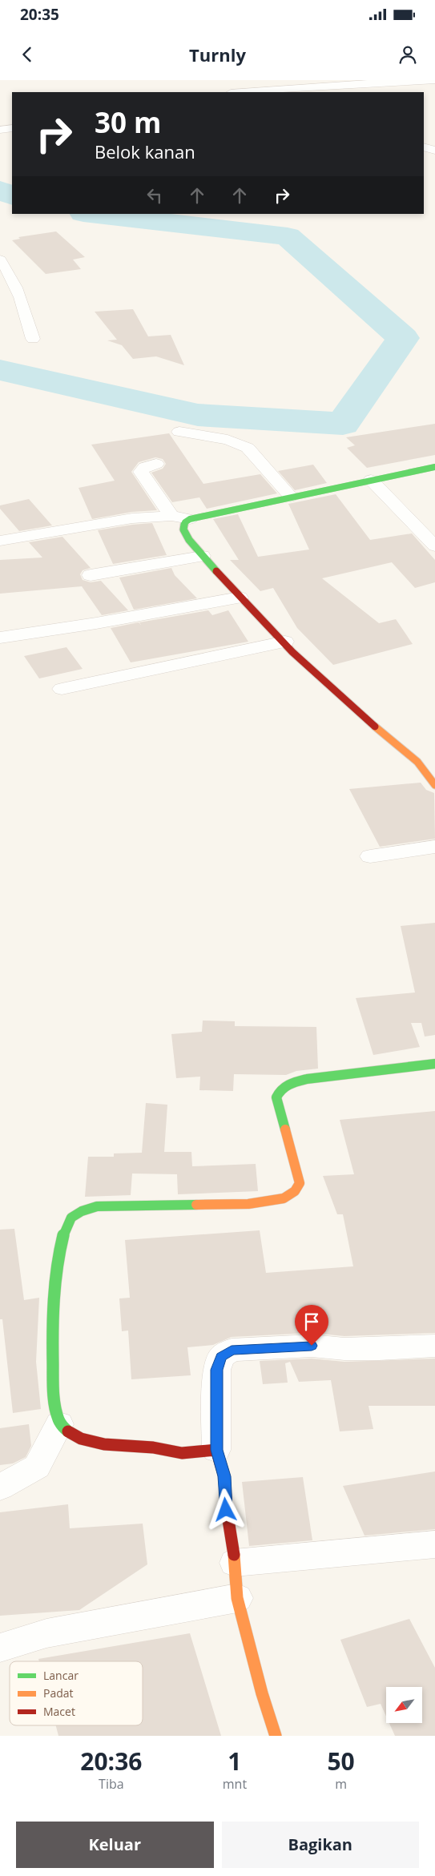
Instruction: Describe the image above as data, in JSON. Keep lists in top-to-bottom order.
{
  "legend": ["Lancar", "Padat", "Macet"],
  "north": "bottom left",
  "page": {
    "status": "20:35",
    "header": "Turnly",
    "turn": ["30 m", "Belok kanan"],
    "eta": [
      "20:36",
      "Tiba",
      "1",
      "mnt",
      "50",
      "m"
    ],
    "buttons": ["Keluar", "Bagikan"]
  }
}
